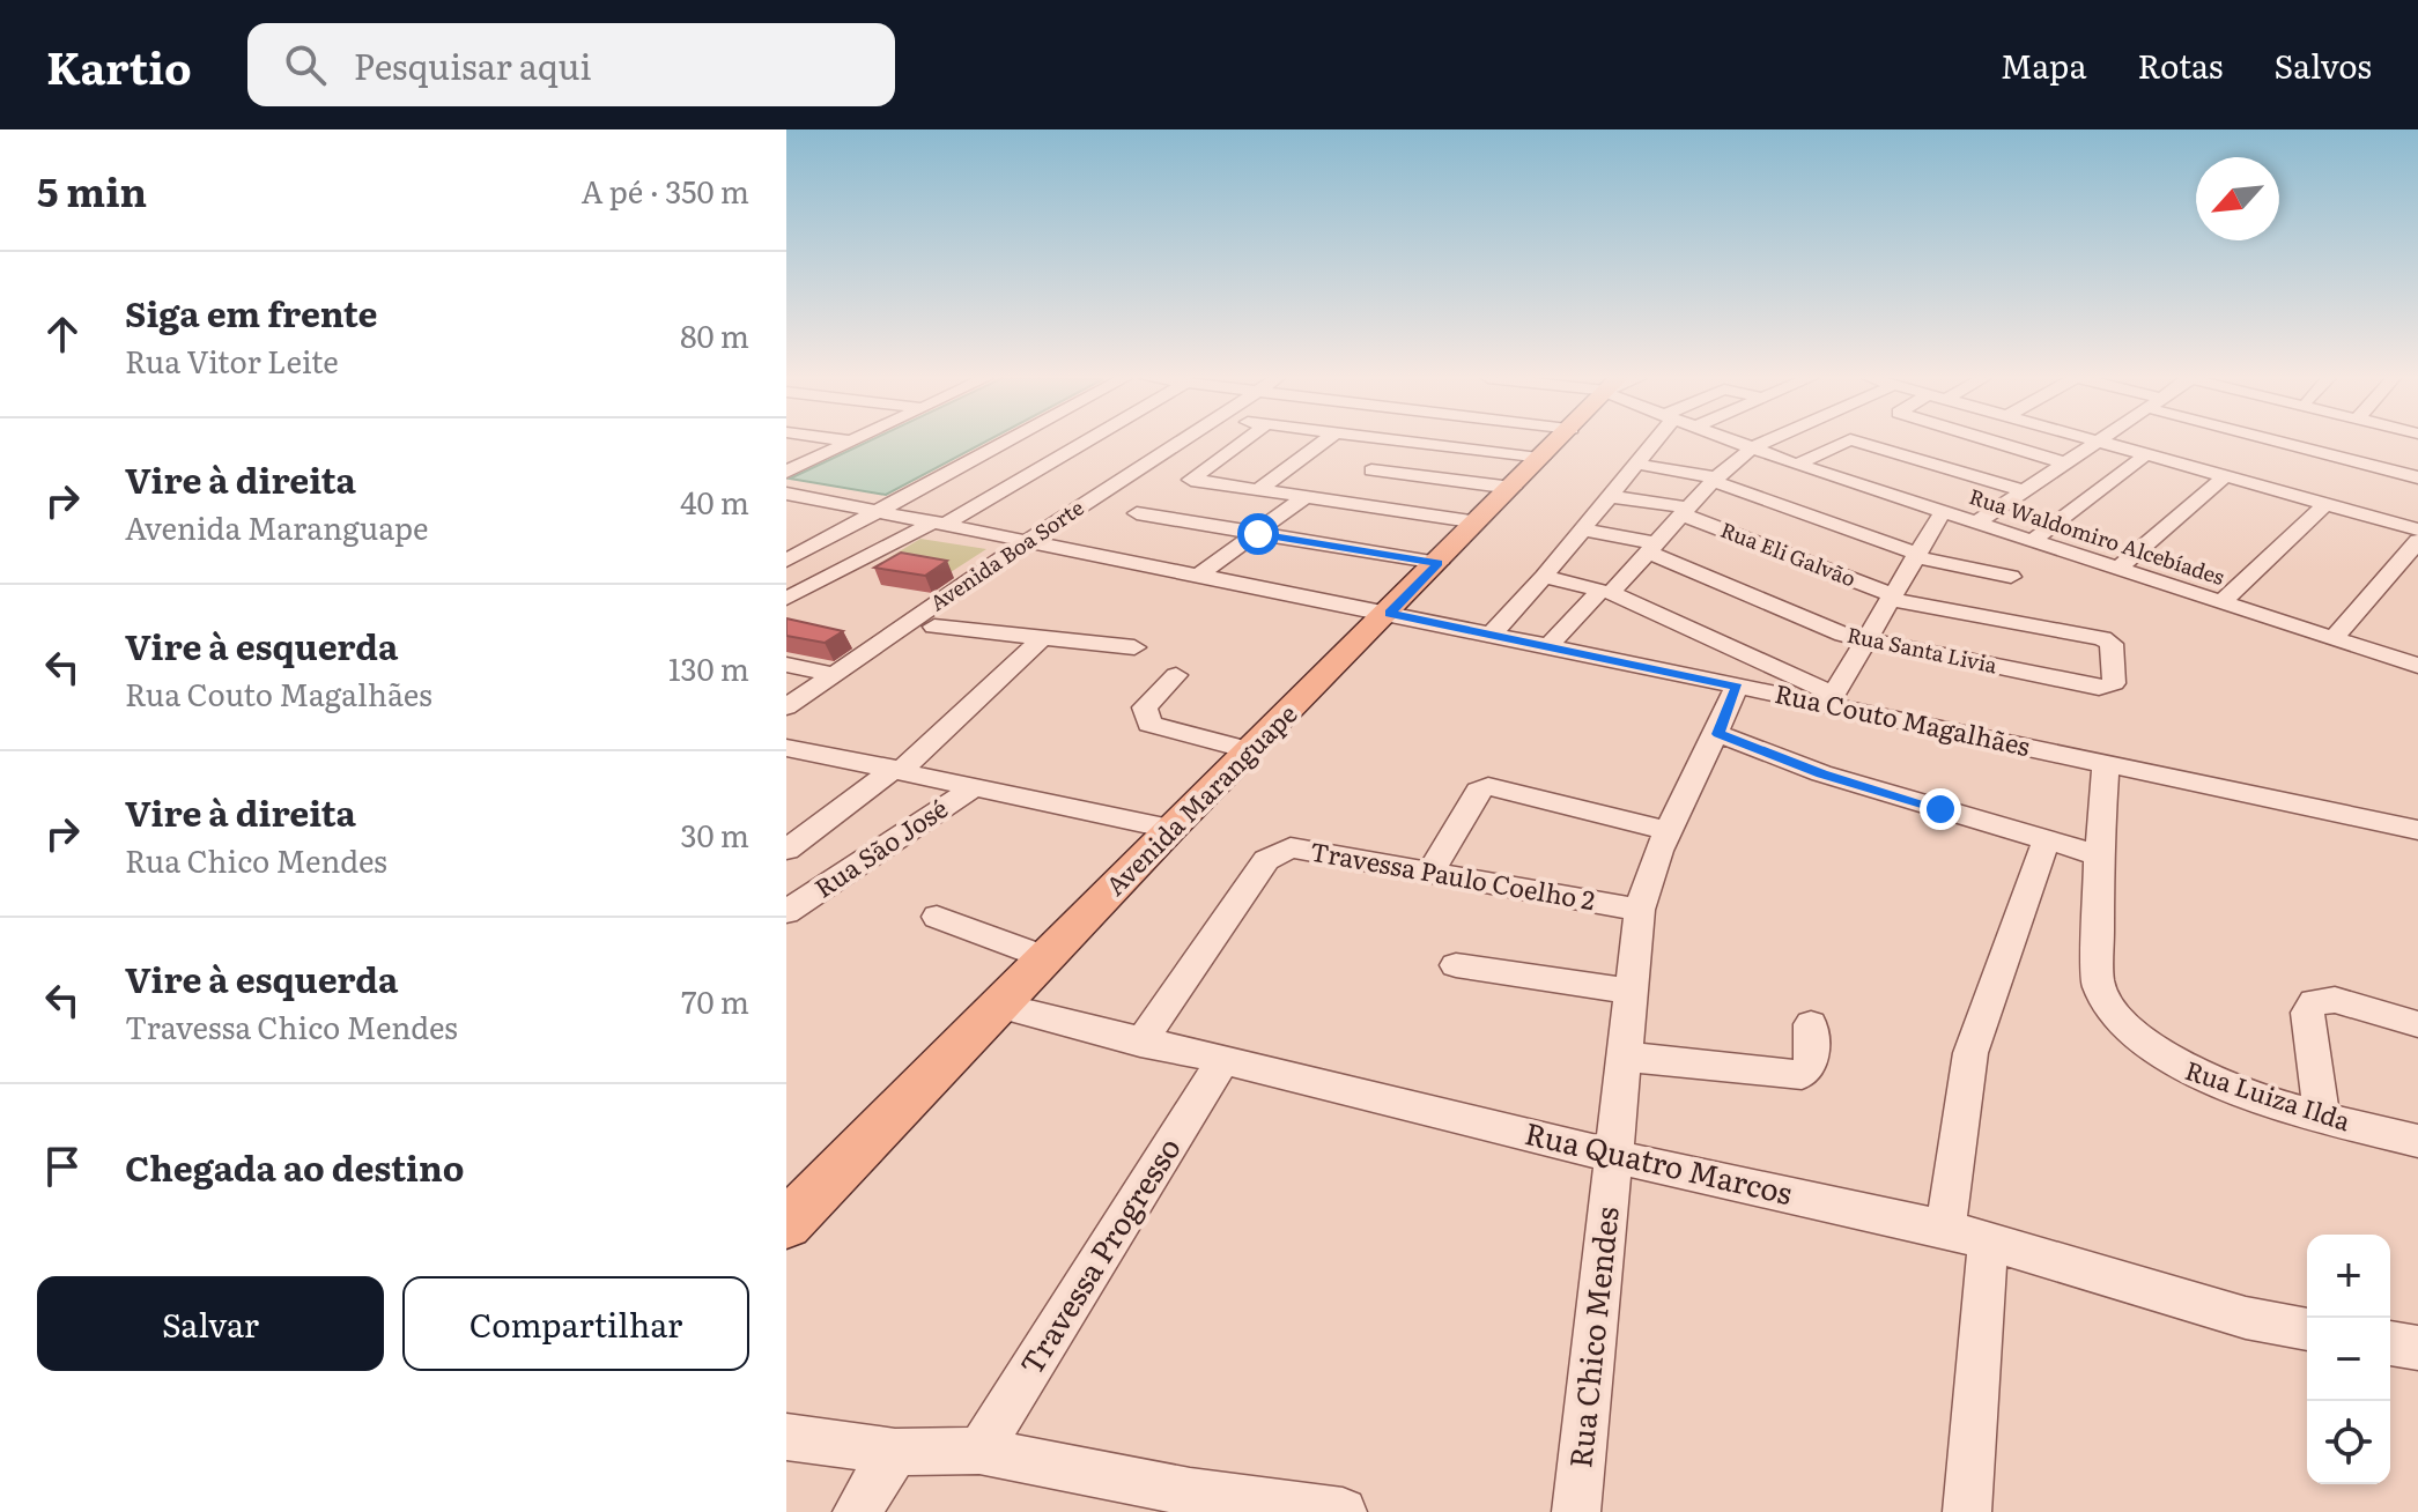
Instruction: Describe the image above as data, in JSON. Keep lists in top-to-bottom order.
{
  "streets": {
    "main road": ["Avenida Maranguape"],
    "street": [
      "Rua Waldomiro Alcebíades",
      "Rua Eli Galvão",
      "Avenida Boa Sorte",
      "Rua Santa Livia",
      "Rua Couto Magalhães",
      "Rua São José",
      "Travessa Paulo Coelho 2",
      "Rua Luiza Ilda",
      "Rua Quatro Marcos",
      "Travessa Progresso",
      "Rua Chico Mendes"
    ]
  },
  "crossings": [
    ["Rua Eli Galvão", "Rua Santa Livia"],
    ["Avenida Boa Sorte", "Rua Couto Magalhães"],
    ["Rua Couto Magalhães", "Avenida Maranguape"],
    ["Rua Couto Magalhães", "Rua Luiza Ilda"],
    ["Rua Couto Magalhães", "Rua Chico Mendes"],
    ["Avenida Maranguape", "Rua Quatro Marcos"],
    ["Travessa Paulo Coelho 2", "Rua Quatro Marcos"],
    ["Travessa Paulo Coelho 2", "Rua Chico Mendes"],
    ["Rua Quatro Marcos", "Travessa Progresso"],
    ["Rua Quatro Marcos", "Rua Chico Mendes"]
  ],
  "north": "bottom left",
  "page": {
    "header": "Kartio",
    "search": "Pesquisar aqui",
    "nav": ["Mapa", "Rotas", "Salvos"],
    "heading": ["5 min", "A pé · 350 m"],
    "list": [
      ["Siga em frente", "Rua Vitor Leite", "80 m"],
      ["Vire à direita", "Avenida Maranguape", "40 m"],
      ["Vire à esquerda", "Rua Couto Magalhães", "130 m"],
      ["Vire à direita", "Rua Chico Mendes", "30 m"],
      ["Vire à esquerda", "Travessa Chico Mendes", "70 m"],
      "Chegada ao destino"
    ],
    "map_buttons": ["+", "−"],
    "buttons": ["Salvar", "Compartilhar"]
  }
}
